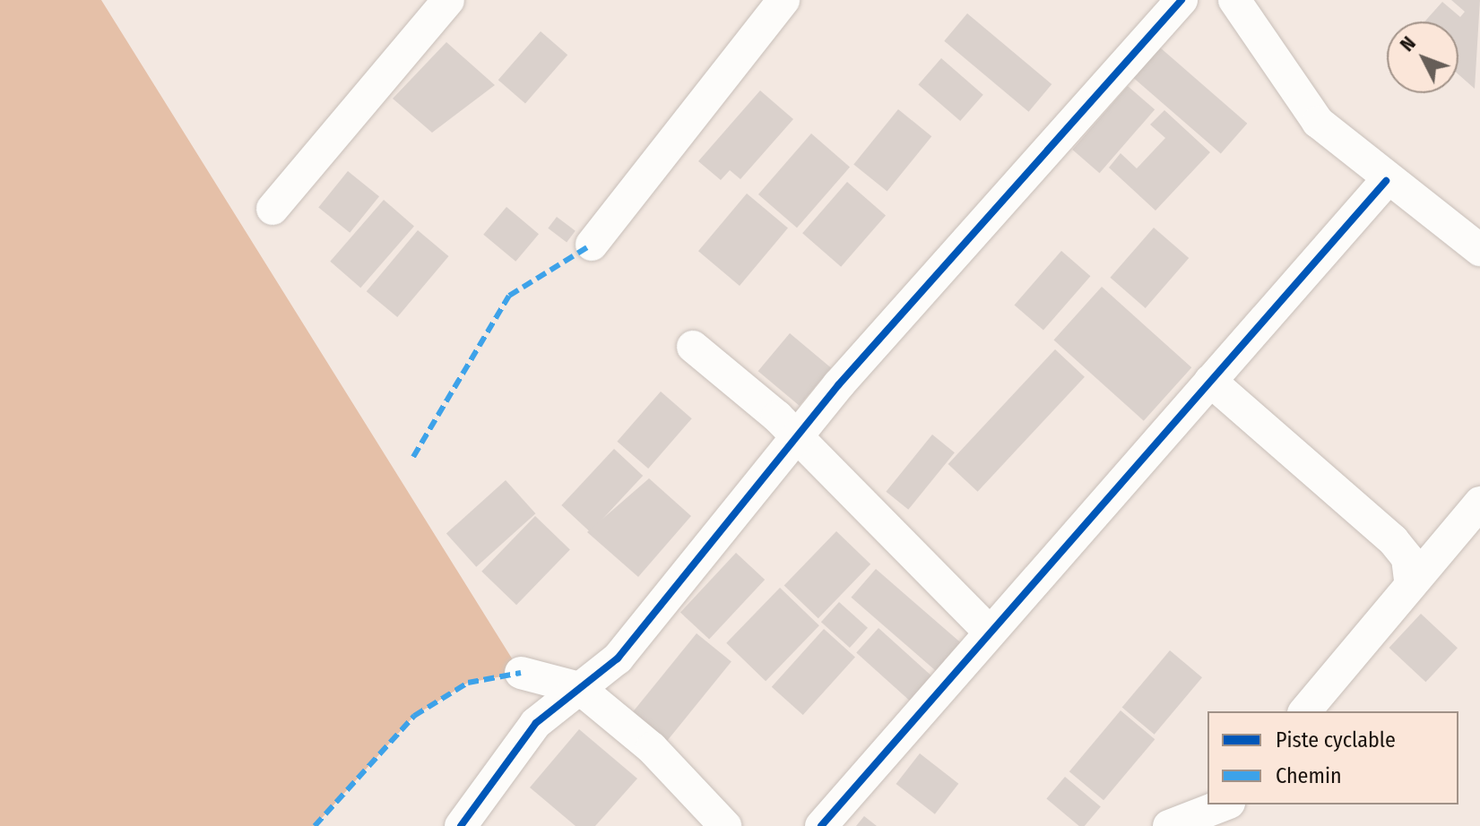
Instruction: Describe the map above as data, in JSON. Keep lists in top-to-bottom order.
{
  "legend": ["Piste cyclable", "Chemin"],
  "north": "top left"
}
